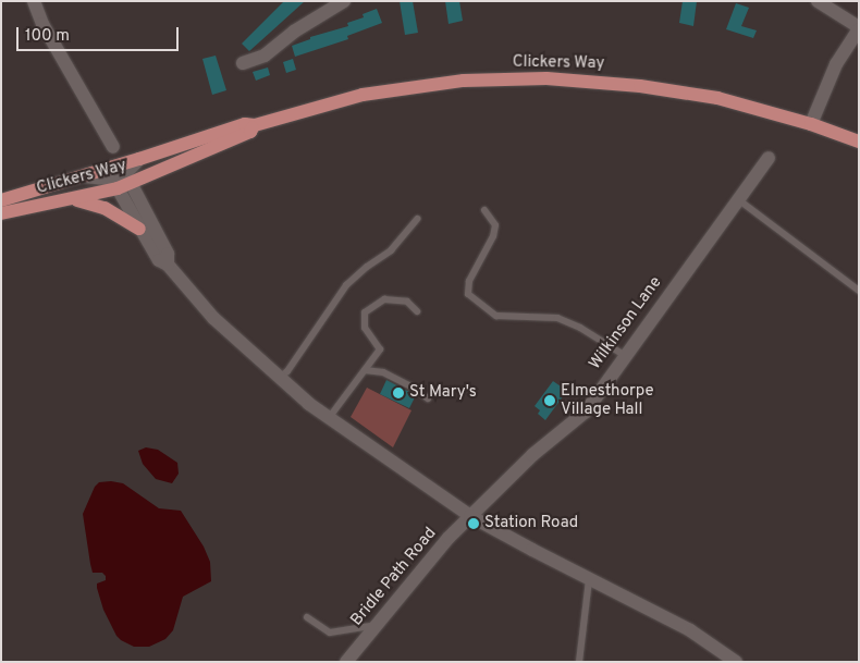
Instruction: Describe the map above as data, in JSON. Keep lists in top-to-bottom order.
{
  "streets": {
    "main road": ["Clickers Way"],
    "street": ["Wilkinson Lane", "Bridle Path Road"]
  },
  "crossings": [
    ["Wilkinson Lane", "Bridle Path Road"]
  ],
  "places": ["St Mary's", "Elmesthorpe Village Hall", "Station Road"],
  "scale_bar": "100 m"
}
